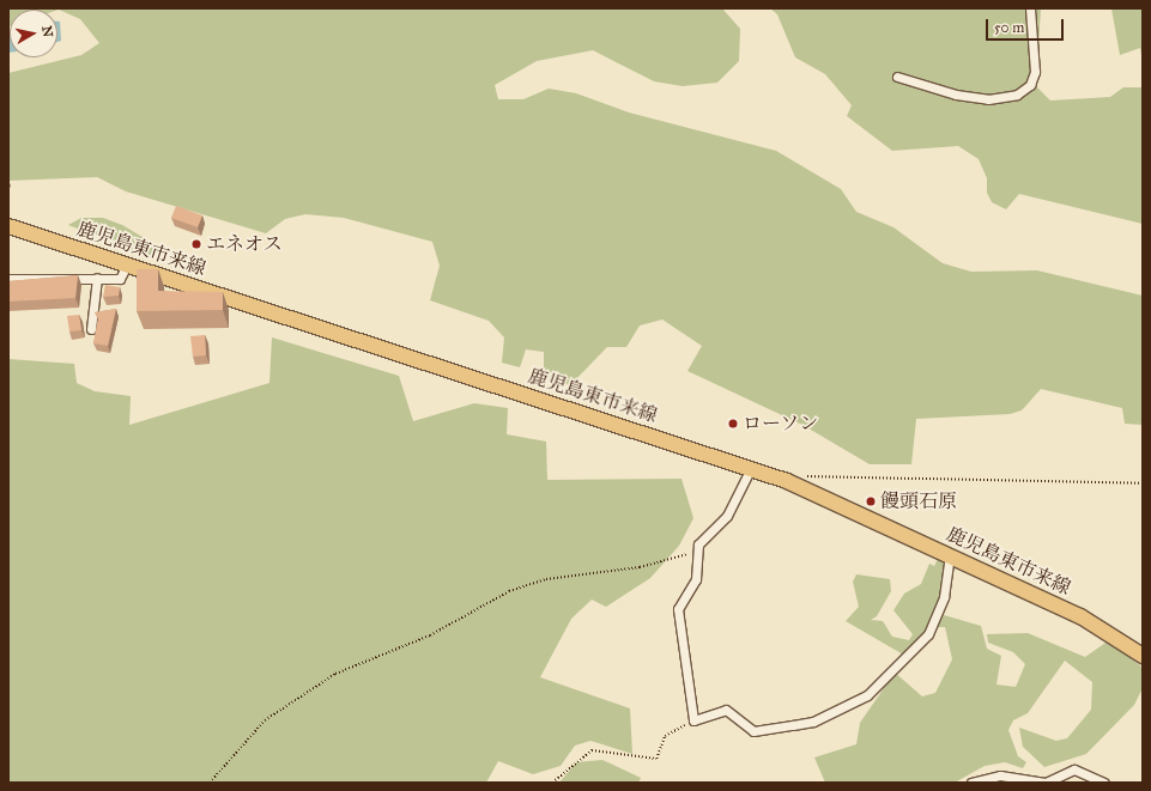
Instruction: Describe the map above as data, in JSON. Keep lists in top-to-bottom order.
{
  "streets": {
    "main road": ["鹿児島東市来線"]
  },
  "places": ["エネオス", "ローソン", "饅頭石原"],
  "scale_bar": "50 m",
  "north": "right"
}
